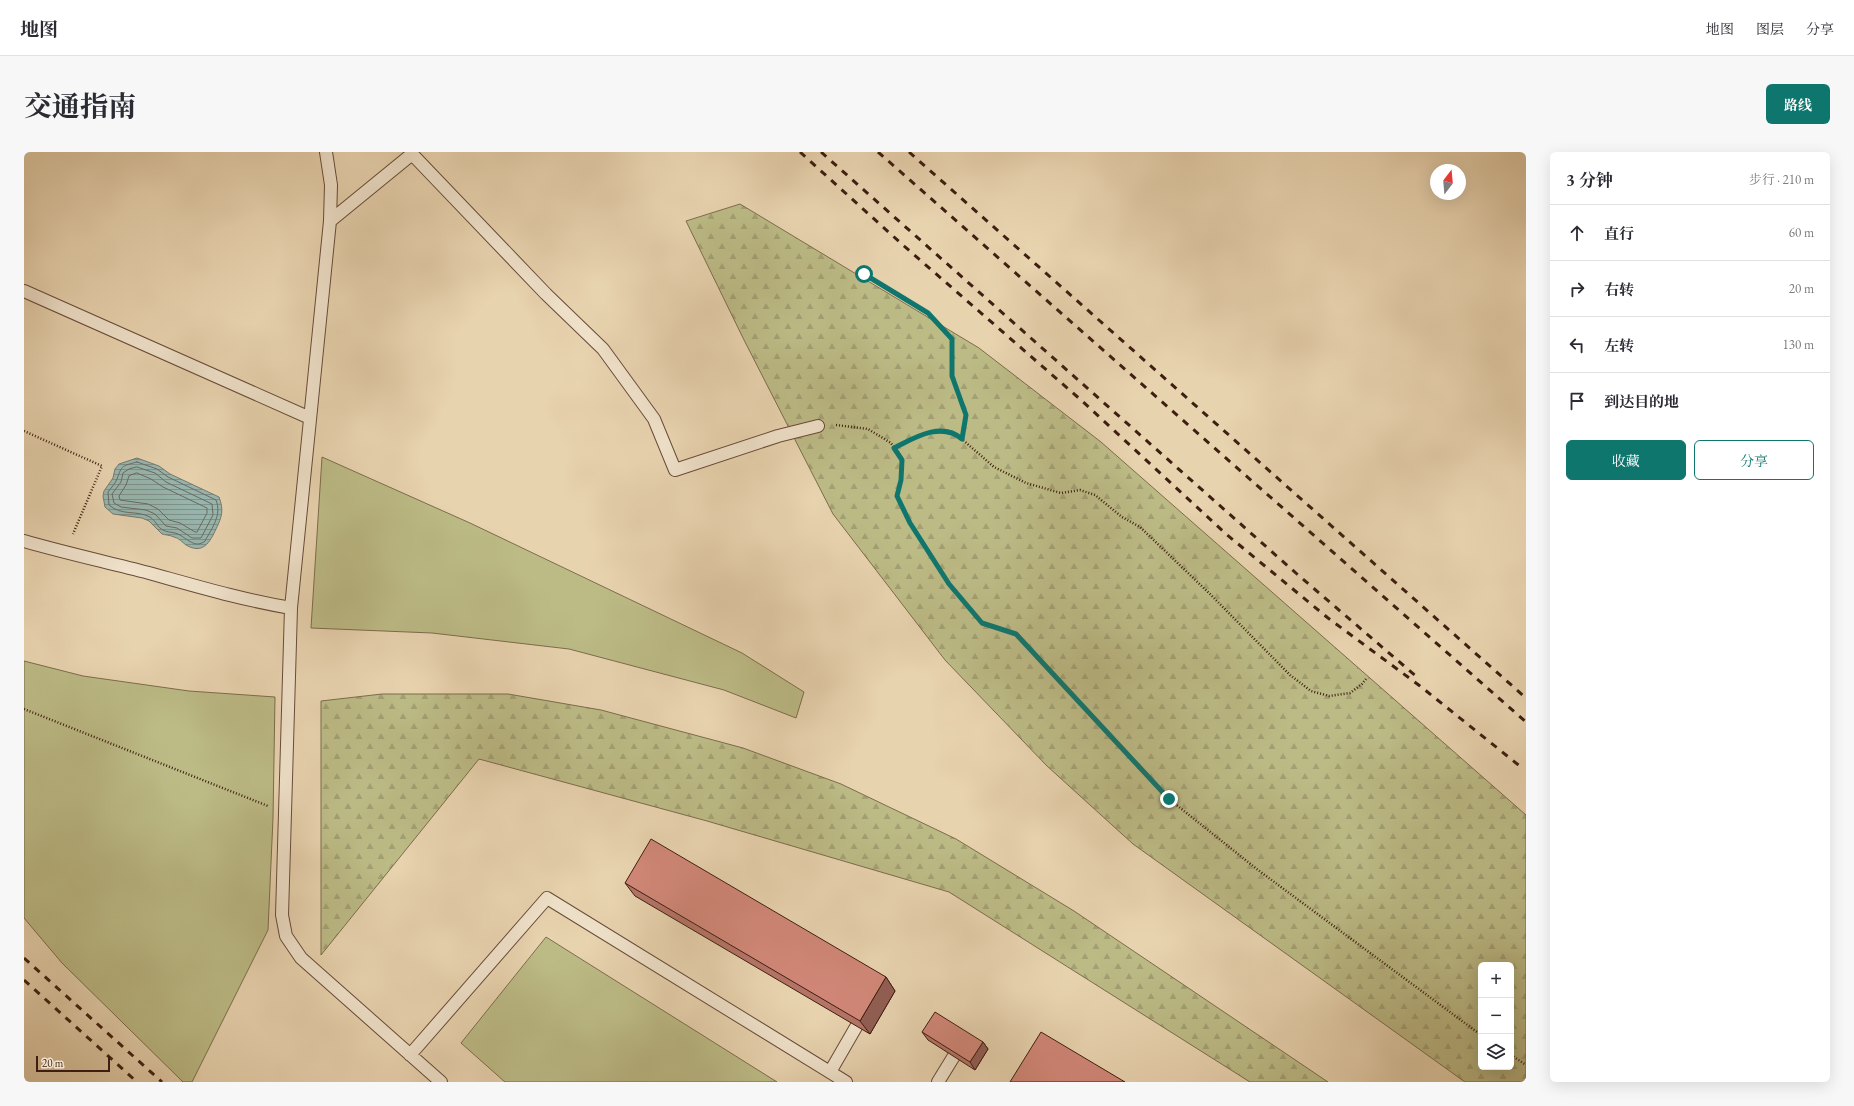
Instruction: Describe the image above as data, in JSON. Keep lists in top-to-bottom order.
{
  "scale_bar": "20 m",
  "north": "top",
  "page": {
    "header": "地图",
    "nav": ["地图", "图层", "分享"],
    "title": "交通指南",
    "buttons": [
      "路线",
      ["收藏", "分享"]
    ],
    "heading": ["3 分钟", "步行 · 210 m"],
    "list": [
      ["直行", "60 m"],
      ["右转", "20 m"],
      ["左转", "130 m"],
      "到达目的地"
    ],
    "map_buttons": ["+", "−"],
    "scale": "20 m"
  }
}
